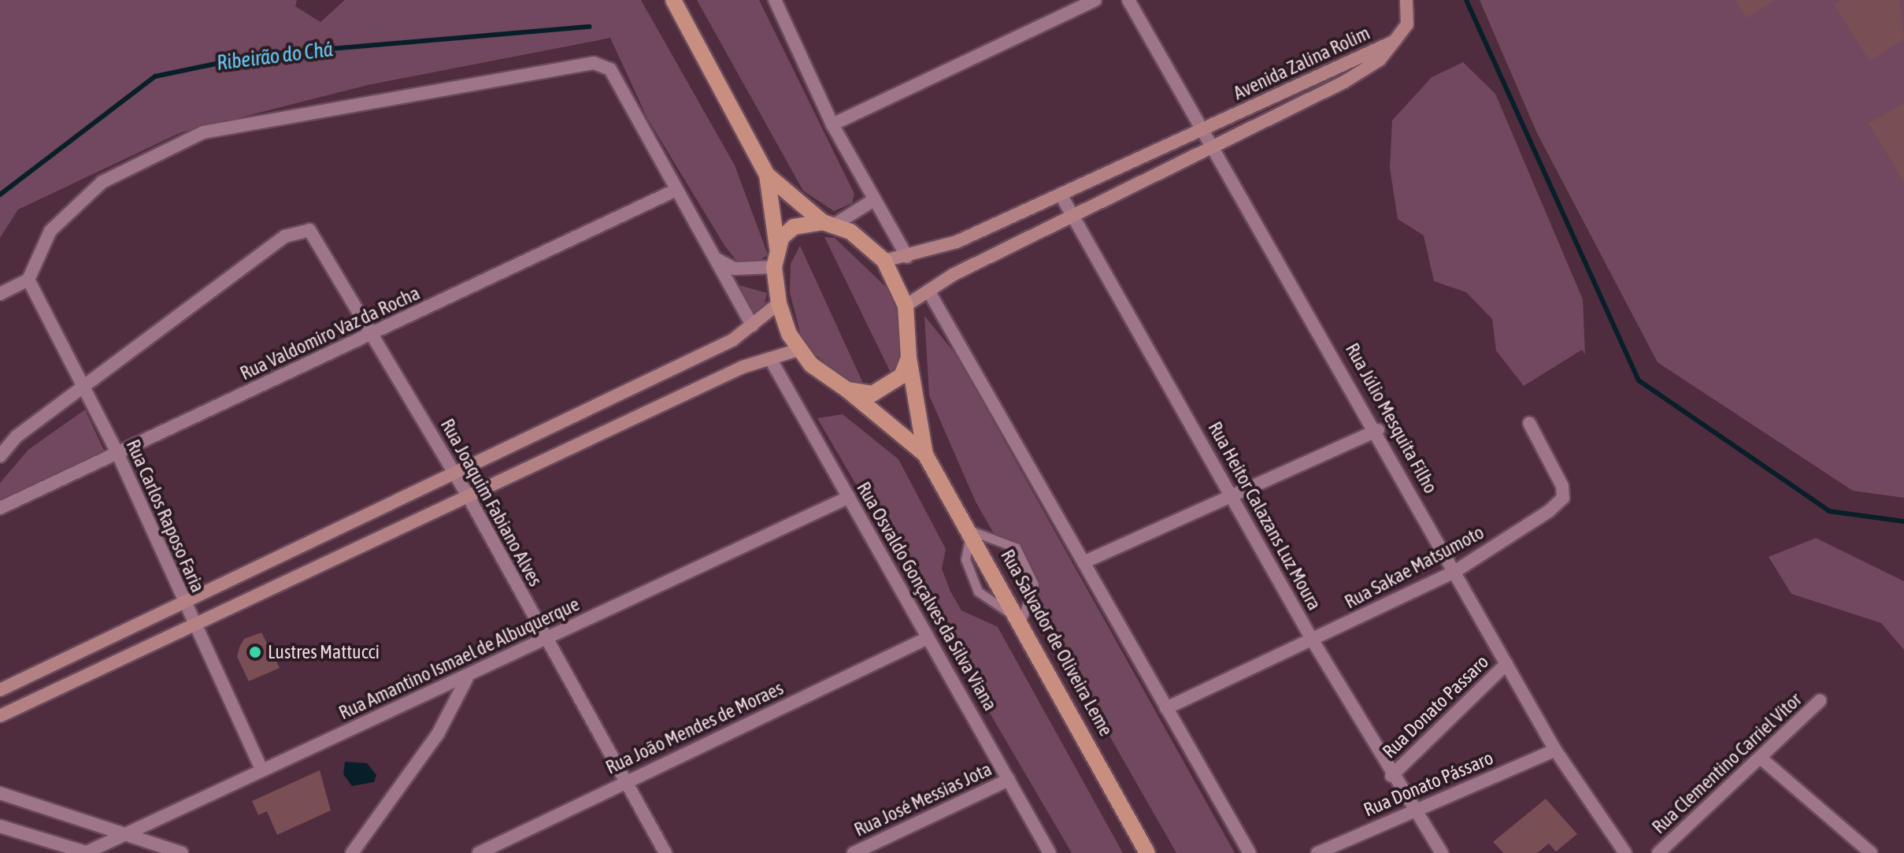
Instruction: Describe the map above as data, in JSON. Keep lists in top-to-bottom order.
{
  "streets": {
    "main road": ["Avenida Zalina Rolim", "Rua Salvador de Oliveira Leme"],
    "street": [
      "Rua Valdomiro Vaz da Rocha",
      "Rua Júlio Mesquita Filho",
      "Rua Joaquim Fabiano Alves",
      "Rua Carlos Raposo Faria",
      "Rua Heitor Calazans Luz Moura",
      "Rua Sakae Matsumoto",
      "Rua Osvaldo Gonçalves da Silva Viana",
      "Rua Amantino Ismael de Albuquerque",
      "Rua Donato Passaro",
      "Rua João Mendes de Moraes",
      "Rua Clementino Carriel Vitor",
      "Rua Donato Pássaro",
      "Rua José Messias Jota"
    ]
  },
  "crossings": [
    ["Avenida Zalina Rolim", "Rua Júlio Mesquita Filho"],
    ["Avenida Zalina Rolim", "Rua Heitor Calazans Luz Moura"],
    ["Rua Valdomiro Vaz da Rocha", "Rua Joaquim Fabiano Alves"],
    ["Rua Valdomiro Vaz da Rocha", "Rua Carlos Raposo Faria"],
    ["Rua Júlio Mesquita Filho", "Rua Sakae Matsumoto"],
    ["Rua Júlio Mesquita Filho", "Rua Donato Passaro"],
    ["Rua Júlio Mesquita Filho", "Rua Donato Pássaro"],
    ["Rua Joaquim Fabiano Alves", "Rua Carlos Raposo Faria"],
    ["Rua Joaquim Fabiano Alves", "Rua Amantino Ismael de Albuquerque"],
    ["Rua Joaquim Fabiano Alves", "Rua João Mendes de Moraes"],
    ["Rua Carlos Raposo Faria", "Rua Amantino Ismael de Albuquerque"],
    ["Rua Heitor Calazans Luz Moura", "Rua Sakae Matsumoto"],
    ["Rua Heitor Calazans Luz Moura", "Rua Donato Passaro"],
    ["Rua Heitor Calazans Luz Moura", "Rua Donato Pássaro"],
    ["Rua Osvaldo Gonçalves da Silva Viana", "Rua Amantino Ismael de Albuquerque"],
    ["Rua Osvaldo Gonçalves da Silva Viana", "Rua João Mendes de Moraes"],
    ["Rua Osvaldo Gonçalves da Silva Viana", "Rua José Messias Jota"]
  ],
  "water": ["Ribeirão do Chá"],
  "places": ["Lustres Mattucci"]
}
